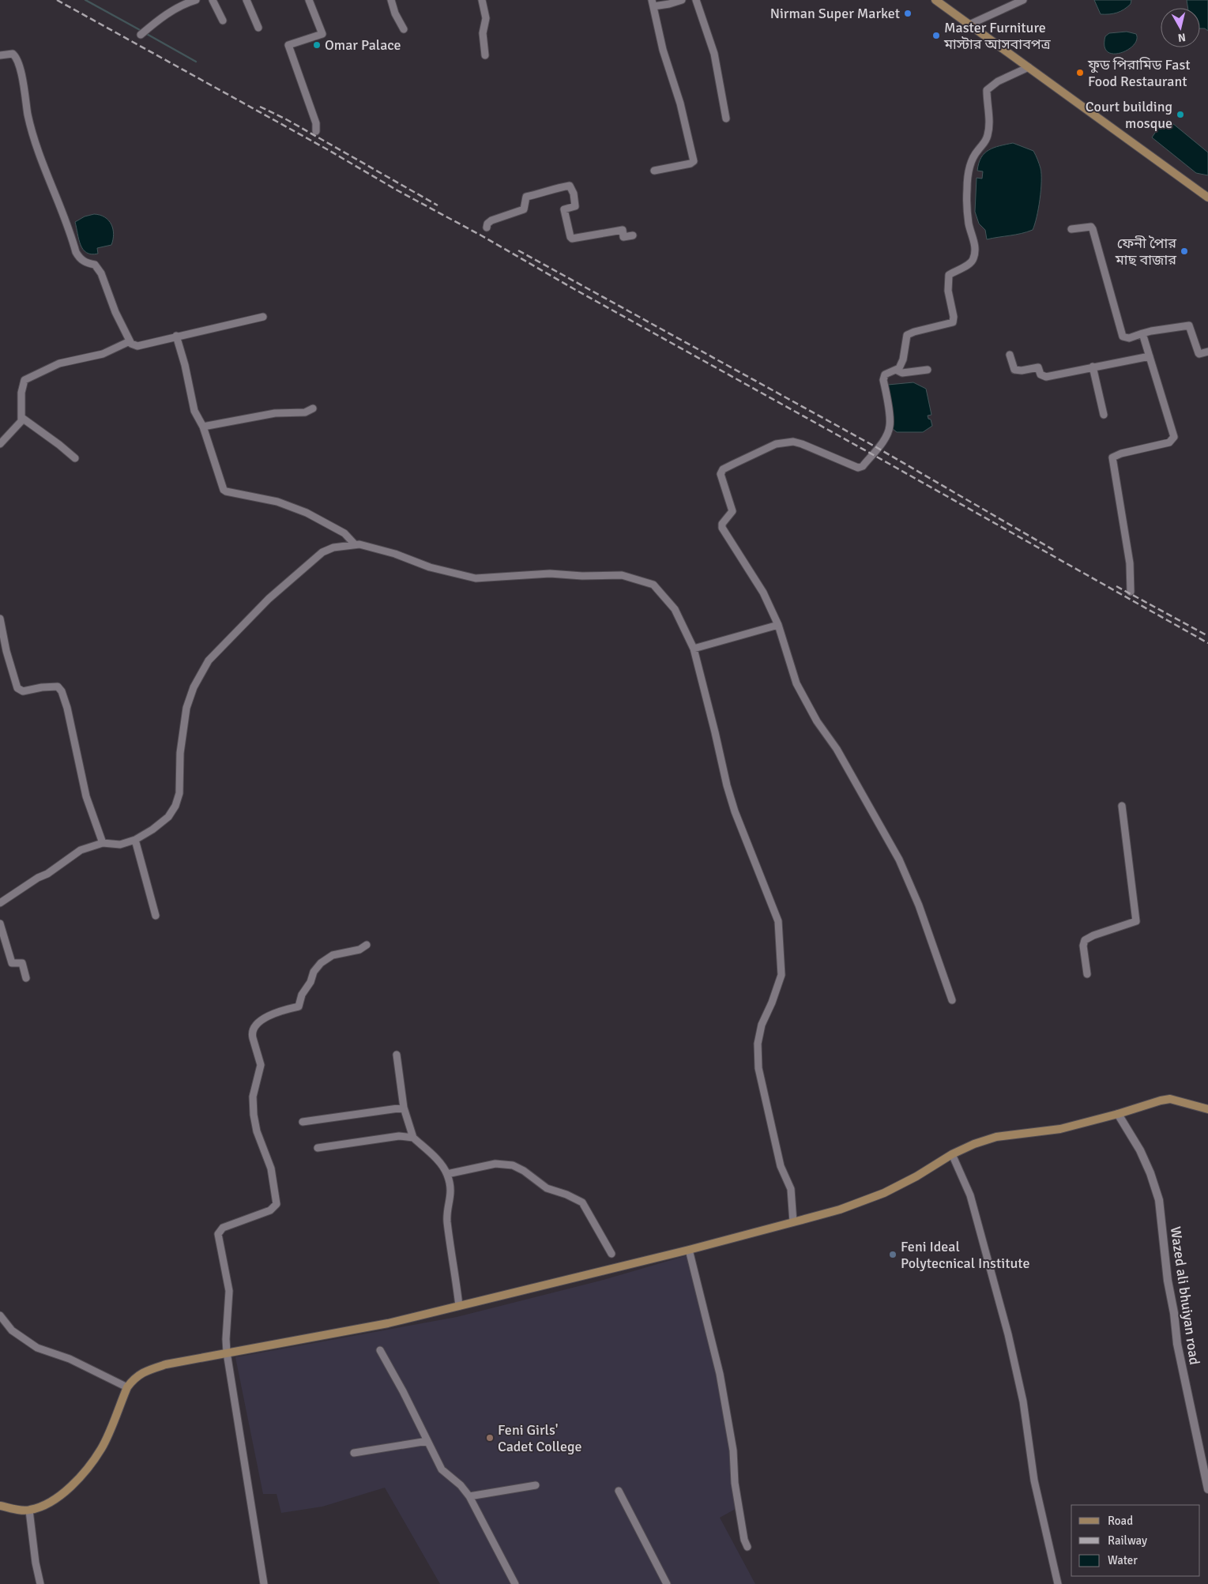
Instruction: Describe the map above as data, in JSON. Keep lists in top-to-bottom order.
{
  "streets": {
    "street": ["Wazed ali bhuiyan road"]
  },
  "places": [
    "Nirman Super Market",
    "Master Furniture মাস্টার আসবাবপত্র",
    "Omar Palace",
    "ফুড পিরামিড Fast Food Restaurant",
    "Court building mosque",
    "ফেনী পৈার মাছ বাজার",
    "Feni Ideal Polytecnical Institute",
    "Feni Girls' Cadet College"
  ],
  "legend": ["Road", "Railway", "Water"],
  "north": "bottom"
}
